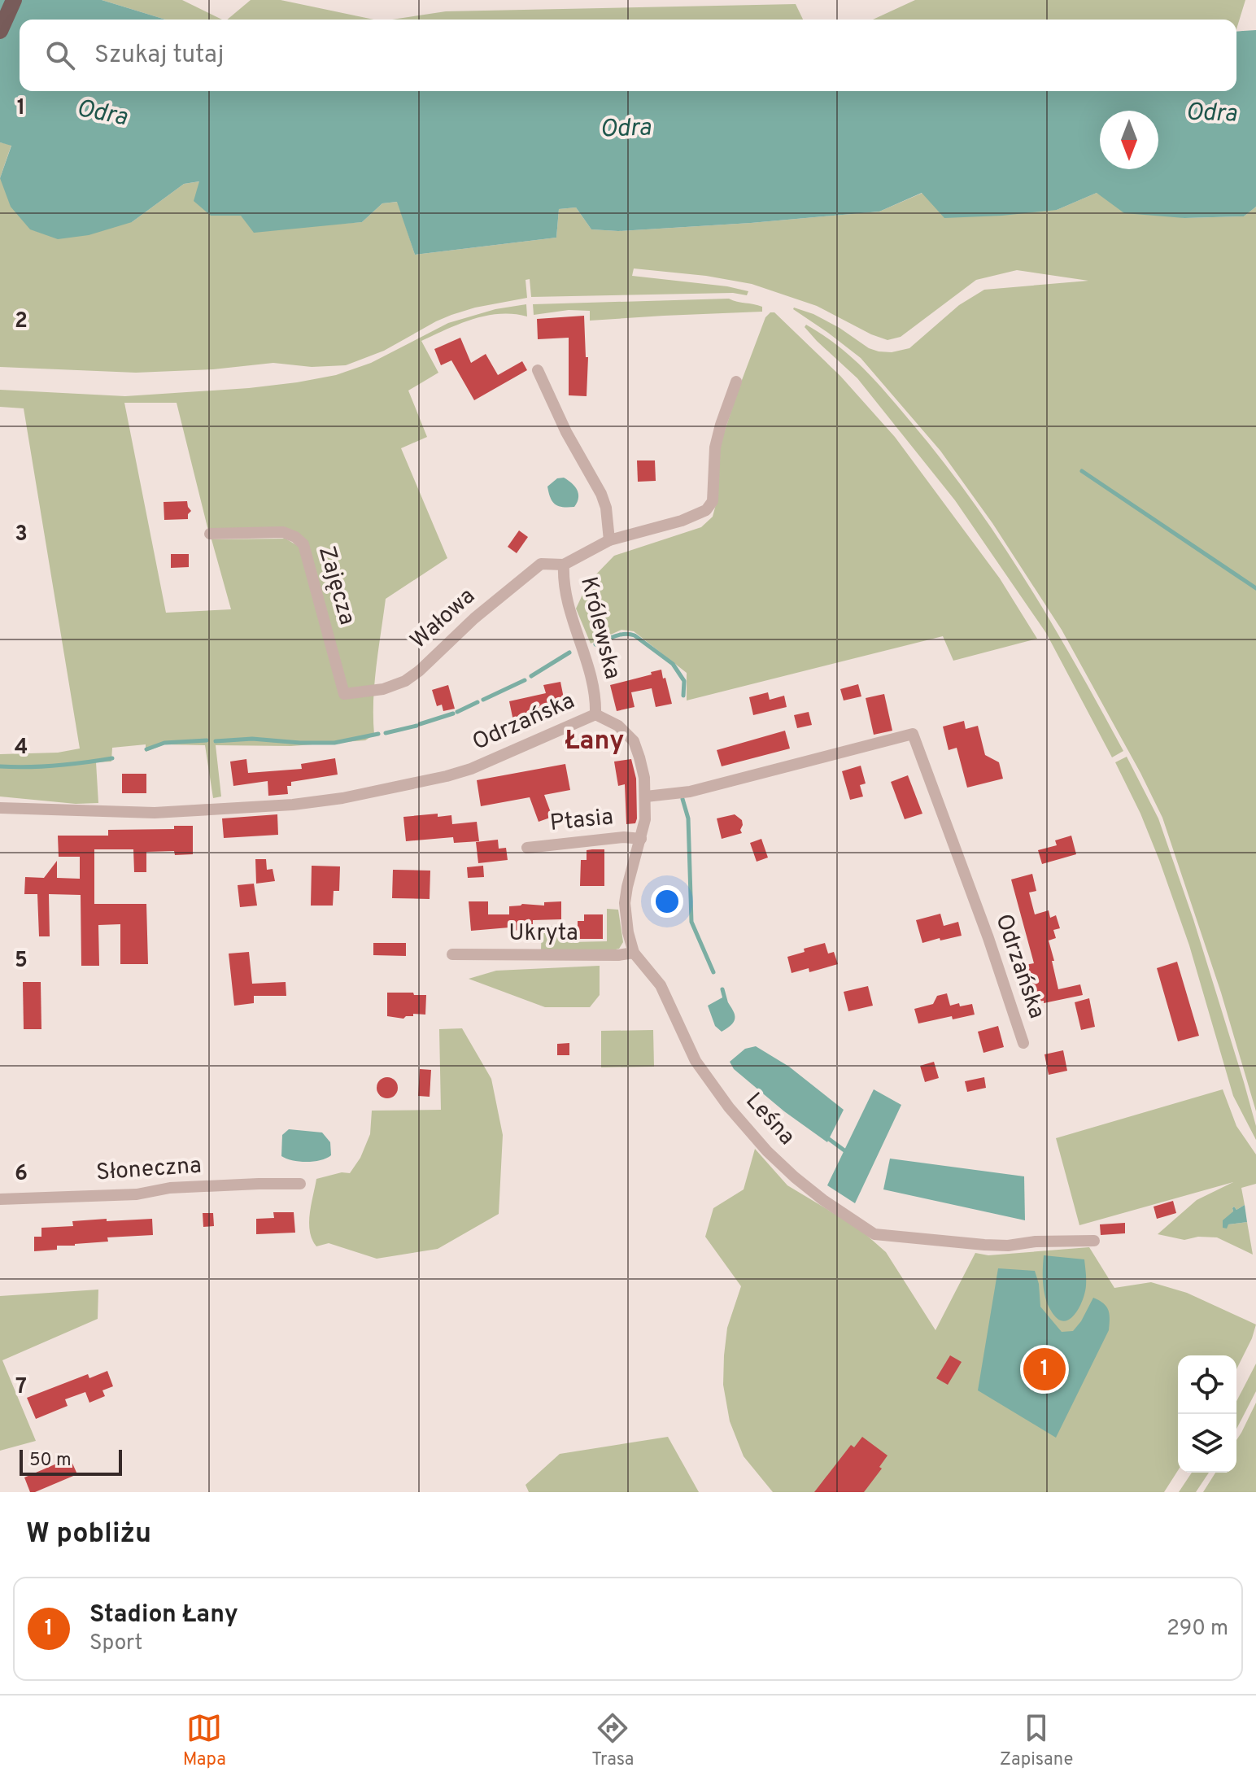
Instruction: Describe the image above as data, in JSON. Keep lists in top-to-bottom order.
{
  "streets": {
    "street": [
      "Zajęcza",
      "Wałowa",
      "Królewska",
      "Odrzańska",
      "Ptasia",
      "Ukryta",
      "Leśna",
      "Słoneczna"
    ]
  },
  "crossings": [
    ["Zajęcza", "Wałowa"],
    ["Wałowa", "Królewska"],
    ["Królewska", "Odrzańska"],
    ["Odrzańska", "Leśna"],
    ["Ptasia", "Leśna"],
    ["Ukryta", "Leśna"]
  ],
  "districts": ["Łany"],
  "water": ["Odra"],
  "scale_bar": "50 m",
  "north": "bottom",
  "page": {
    "search": "Szukaj tutaj",
    "pins": "1",
    "scale": "50 m",
    "heading": "W pobliżu",
    "list": [
      {
        "mark": "1",
        "name": "Stadion Łany",
        "note": "Sport",
        "value": "290 m"
      }
    ],
    "nav": ["Mapa", "Trasa", "Zapisane"]
  },
  "grid": {
    "rows": [
      "1",
      "2",
      "3",
      "4",
      "5",
      "6",
      "7"
    ]
  }
}
